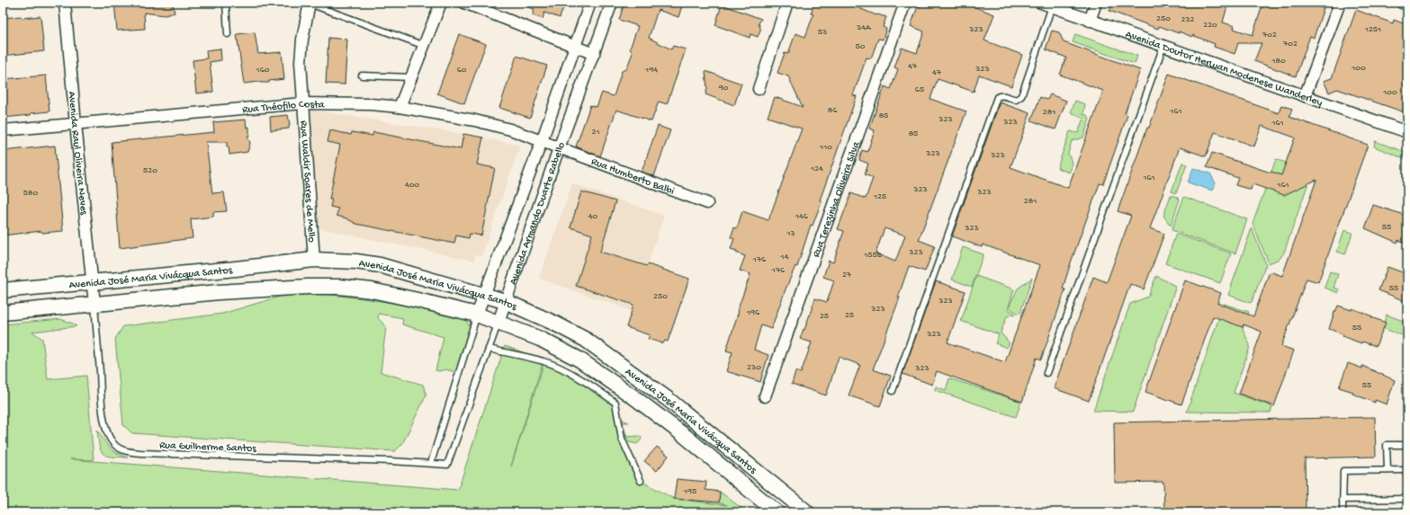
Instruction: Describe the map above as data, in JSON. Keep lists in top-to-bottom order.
{
  "streets": {
    "main road": ["Avenida José Maria Vivácqua Santos"],
    "street": [
      "Avenida Doutor Herwan Modenese Wanderley",
      "Rua Théofilo Costa",
      "Avenida Raul Oliveira Neves",
      "Rua Humberto Balbi",
      "Rua Waldir Soares de Mello",
      "Rua Terezinha Oliveira Silva",
      "Avenida Armando Duarte Rabello"
    ],
    "lane": ["Rua Guilherme Santos"]
  },
  "crossings": [
    ["Rua Théofilo Costa", "Avenida Raul Oliveira Neves"],
    ["Rua Théofilo Costa", "Rua Humberto Balbi"],
    ["Rua Théofilo Costa", "Rua Waldir Soares de Mello"],
    ["Rua Théofilo Costa", "Avenida Armando Duarte Rabello"],
    ["Avenida Raul Oliveira Neves", "Avenida José Maria Vivácqua Santos"],
    ["Avenida Raul Oliveira Neves", "Rua Guilherme Santos"],
    ["Rua Humberto Balbi", "Avenida Armando Duarte Rabello"],
    ["Rua Waldir Soares de Mello", "Avenida José Maria Vivácqua Santos"],
    ["Avenida Armando Duarte Rabello", "Avenida José Maria Vivácqua Santos"],
    ["Avenida Armando Duarte Rabello", "Rua Guilherme Santos"],
    ["Avenida José Maria Vivácqua Santos", "Rua Guilherme Santos"]
  ],
  "house_numbers": [
    "250",
    "232",
    "220",
    "34A",
    "323",
    "1251",
    "53",
    "702",
    "702",
    "50",
    "180",
    "47",
    "100",
    "323",
    "160",
    "60",
    "194",
    "47",
    "90",
    "65",
    "100",
    "86",
    "161",
    "281",
    "85",
    "323",
    "323",
    "161",
    "21",
    "85",
    "110",
    "323",
    "323",
    "124",
    "520",
    "161",
    "400",
    "161",
    "323",
    "323",
    "580",
    "125",
    "281",
    "40",
    "146",
    "55",
    "323",
    "13",
    "323",
    "155B",
    "14",
    "176",
    "176",
    "27",
    "55",
    "250",
    "323",
    "323",
    "196",
    "25",
    "25",
    "55",
    "323",
    "230",
    "323",
    "55",
    "195"
  ]
}
